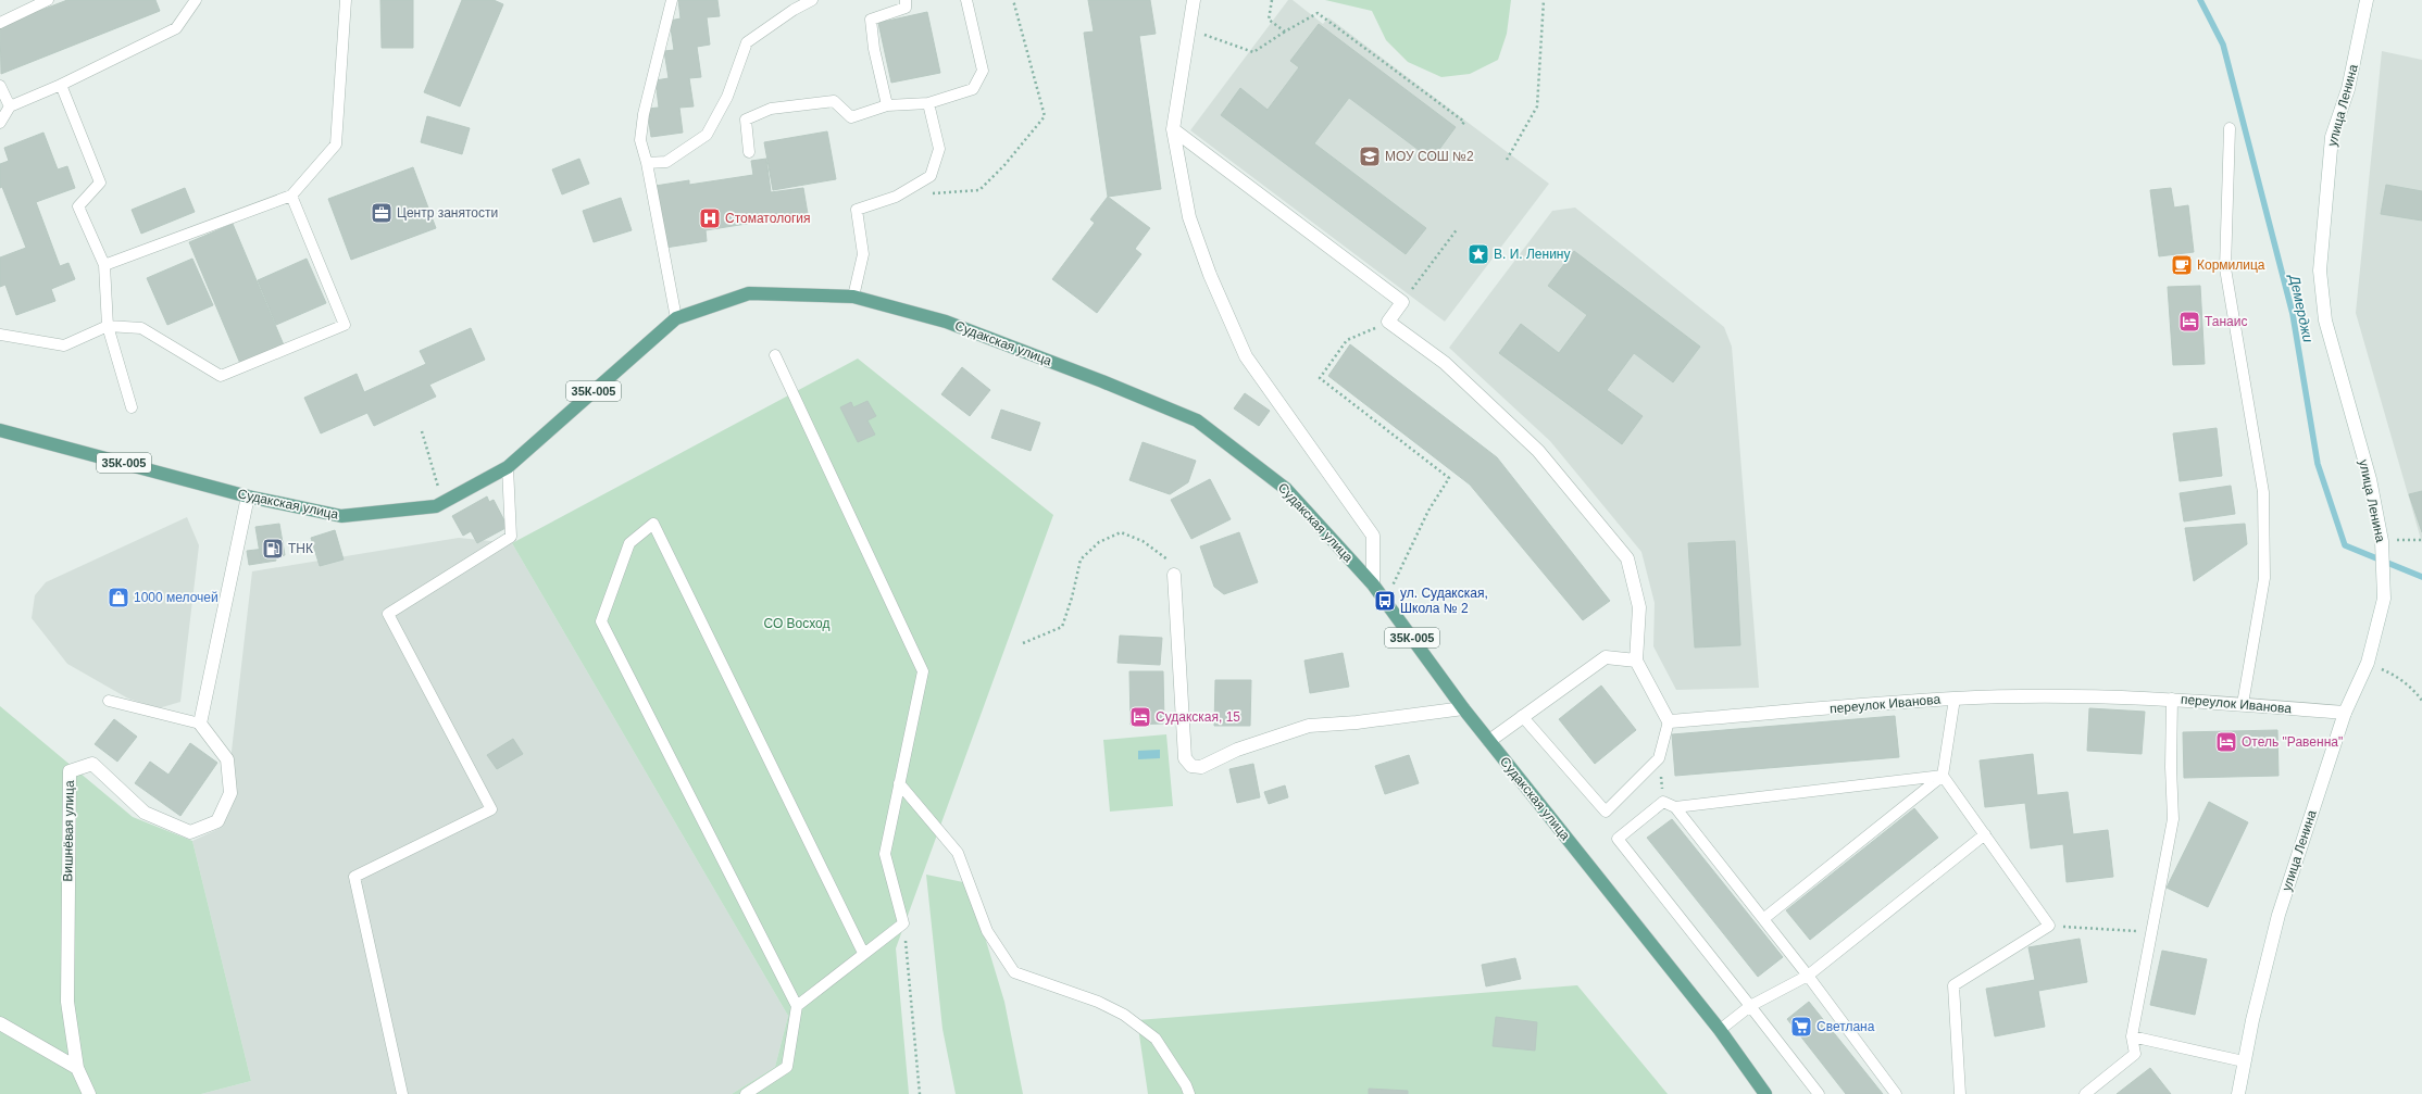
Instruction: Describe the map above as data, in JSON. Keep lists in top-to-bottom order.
{
  "streets": {
    "main road": ["Судакская улица", "35К-005"],
    "street": ["улица Ленина", "переулок Иванова", "Вишнёвая улица"]
  },
  "crossings": [
    ["улица Ленина", "переулок Иванова"]
  ],
  "water": ["Демерджи"],
  "parks": ["СО Восход"],
  "places": {
    "school or university": ["МОУ СОШ №2"],
    "office": ["Центр занятости"],
    "hospital": ["Стоматология"],
    "place": ["В. И. Ленину"],
    "cafe": ["Кормилица"],
    "hotel": ["Танаис", "Судакская, 15", "Отель \"Равенна\""],
    "fuel station": ["ТНК"],
    "shop": ["1000 мелочей"],
    "bus stop": ["ул. Судакская, Школа № 2"],
    "supermarket": ["Светлана"]
  }
}
